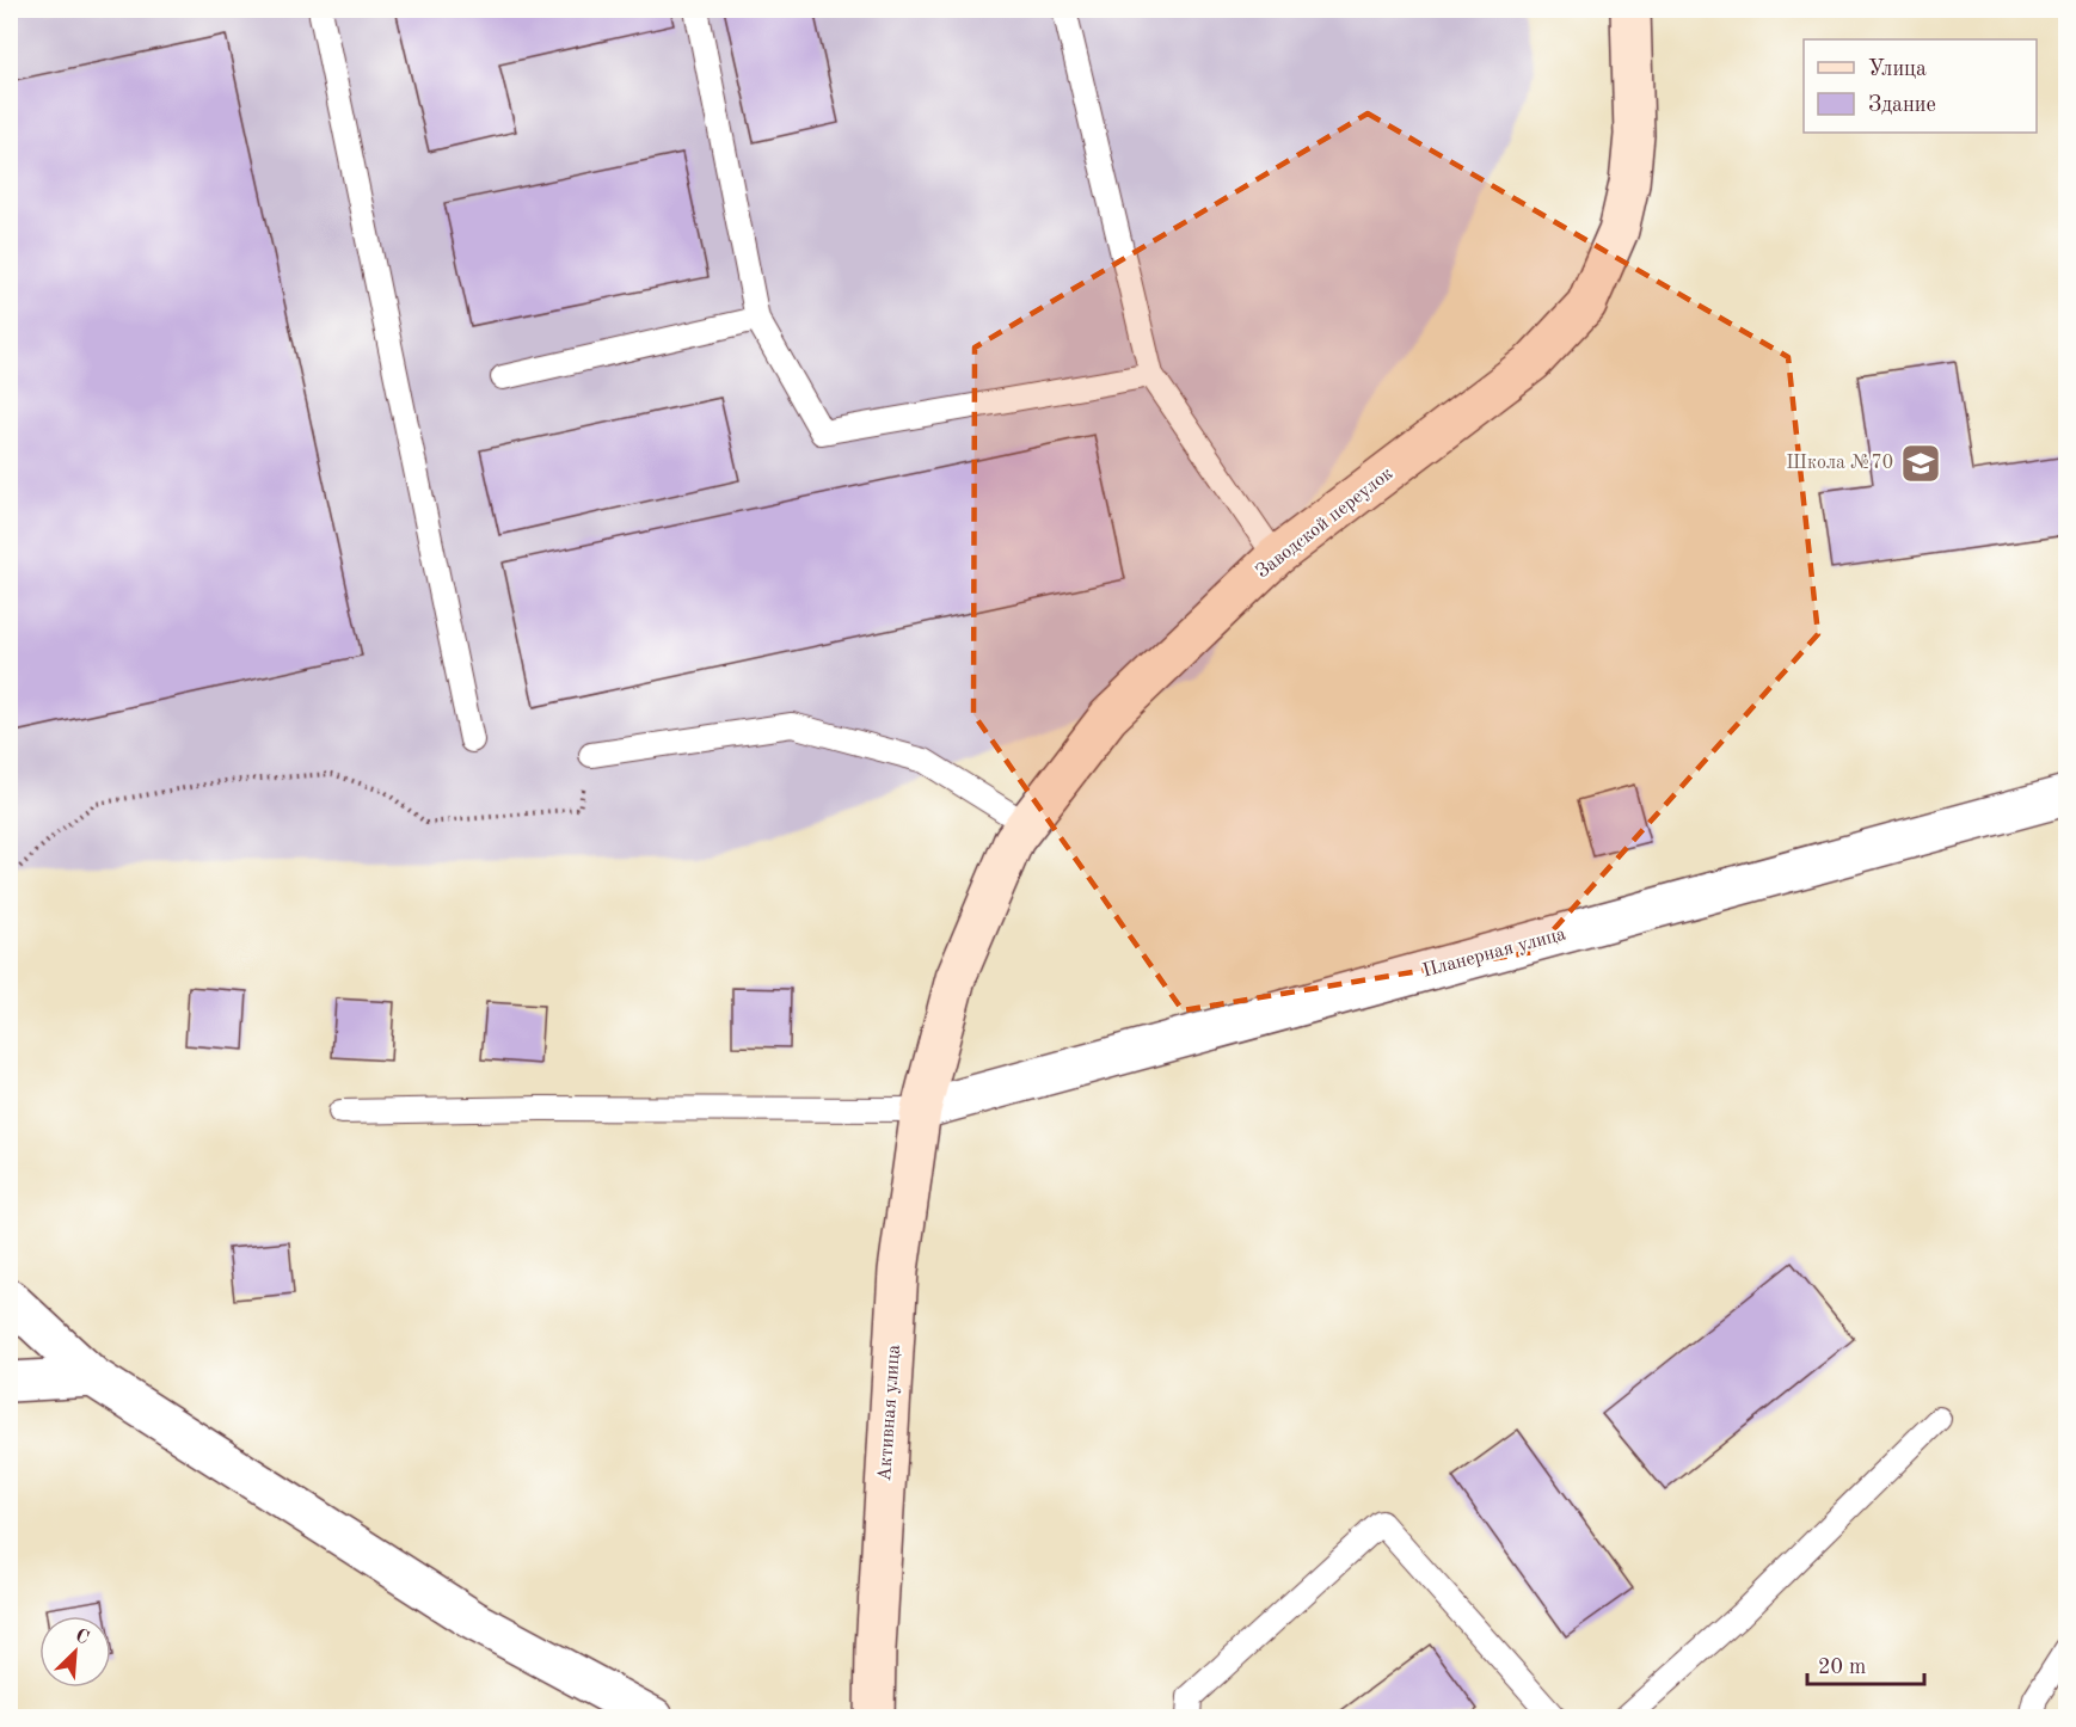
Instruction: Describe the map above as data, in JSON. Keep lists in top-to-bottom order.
{
  "streets": {
    "main road": ["Заводской переулок", "Активная улица"],
    "street": ["Планерная улица"]
  },
  "crossings": [
    ["Заводской переулок", "Планерная улица"],
    ["Заводской переулок", "Активная улица"],
    ["Планерная улица", "Активная улица"]
  ],
  "places": {
    "school or university": ["Школа №70"]
  },
  "legend": ["Улица", "Здание"],
  "scale_bar": "20 m",
  "north": "top right"
}
